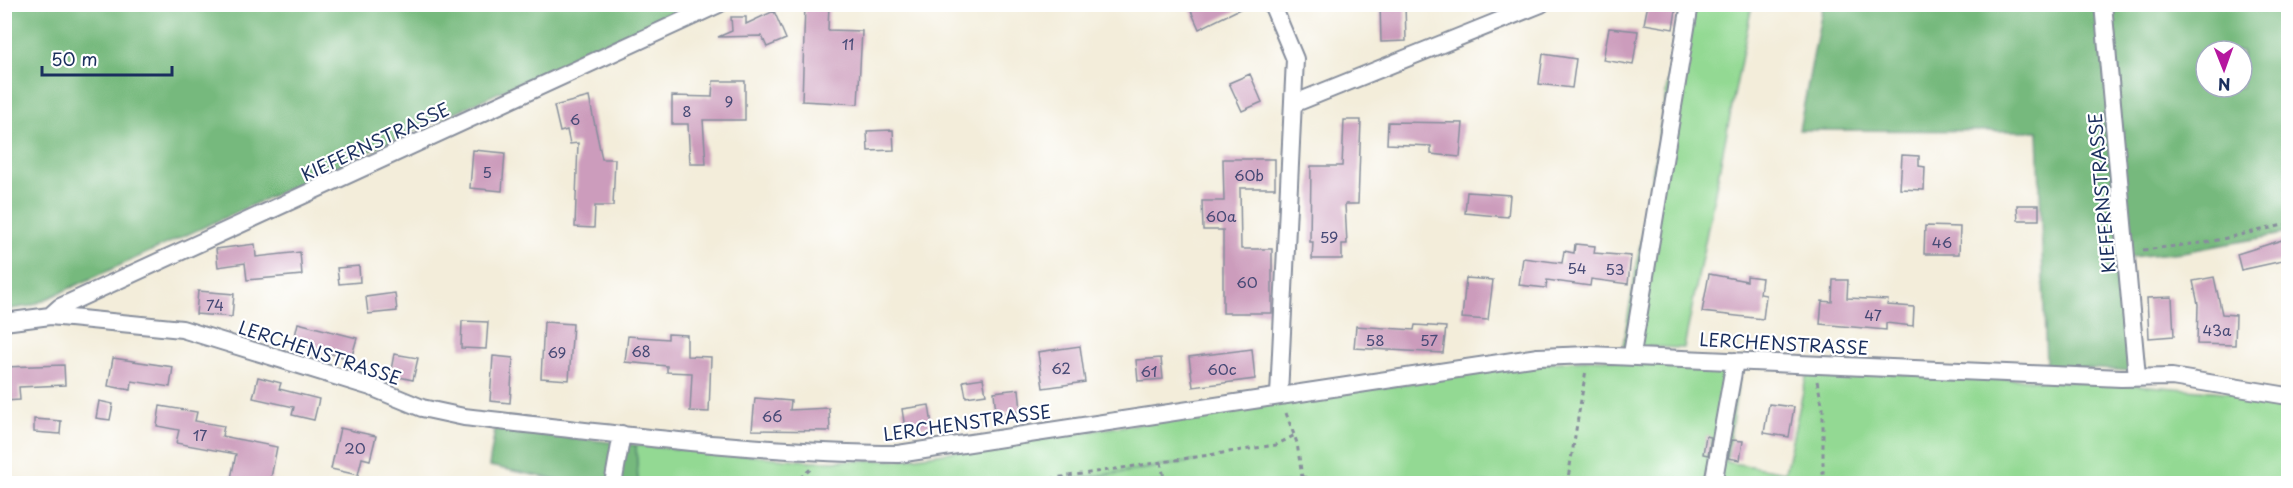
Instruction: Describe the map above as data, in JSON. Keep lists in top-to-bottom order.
{
  "streets": {
    "street": ["KIEFERNSTRASSE", "LERCHENSTRASSE"]
  },
  "crossings": [
    ["KIEFERNSTRASSE", "LERCHENSTRASSE"]
  ],
  "house_numbers": [
    "11",
    "9",
    "8",
    "6",
    "5",
    "60b",
    "60a",
    "59",
    "46",
    "54",
    "53",
    "60",
    "74",
    "47",
    "43a",
    "58",
    "57",
    "68",
    "69",
    "62",
    "60c",
    "61",
    "66",
    "17",
    "20"
  ],
  "scale_bar": "50 m",
  "north": "bottom"
}
